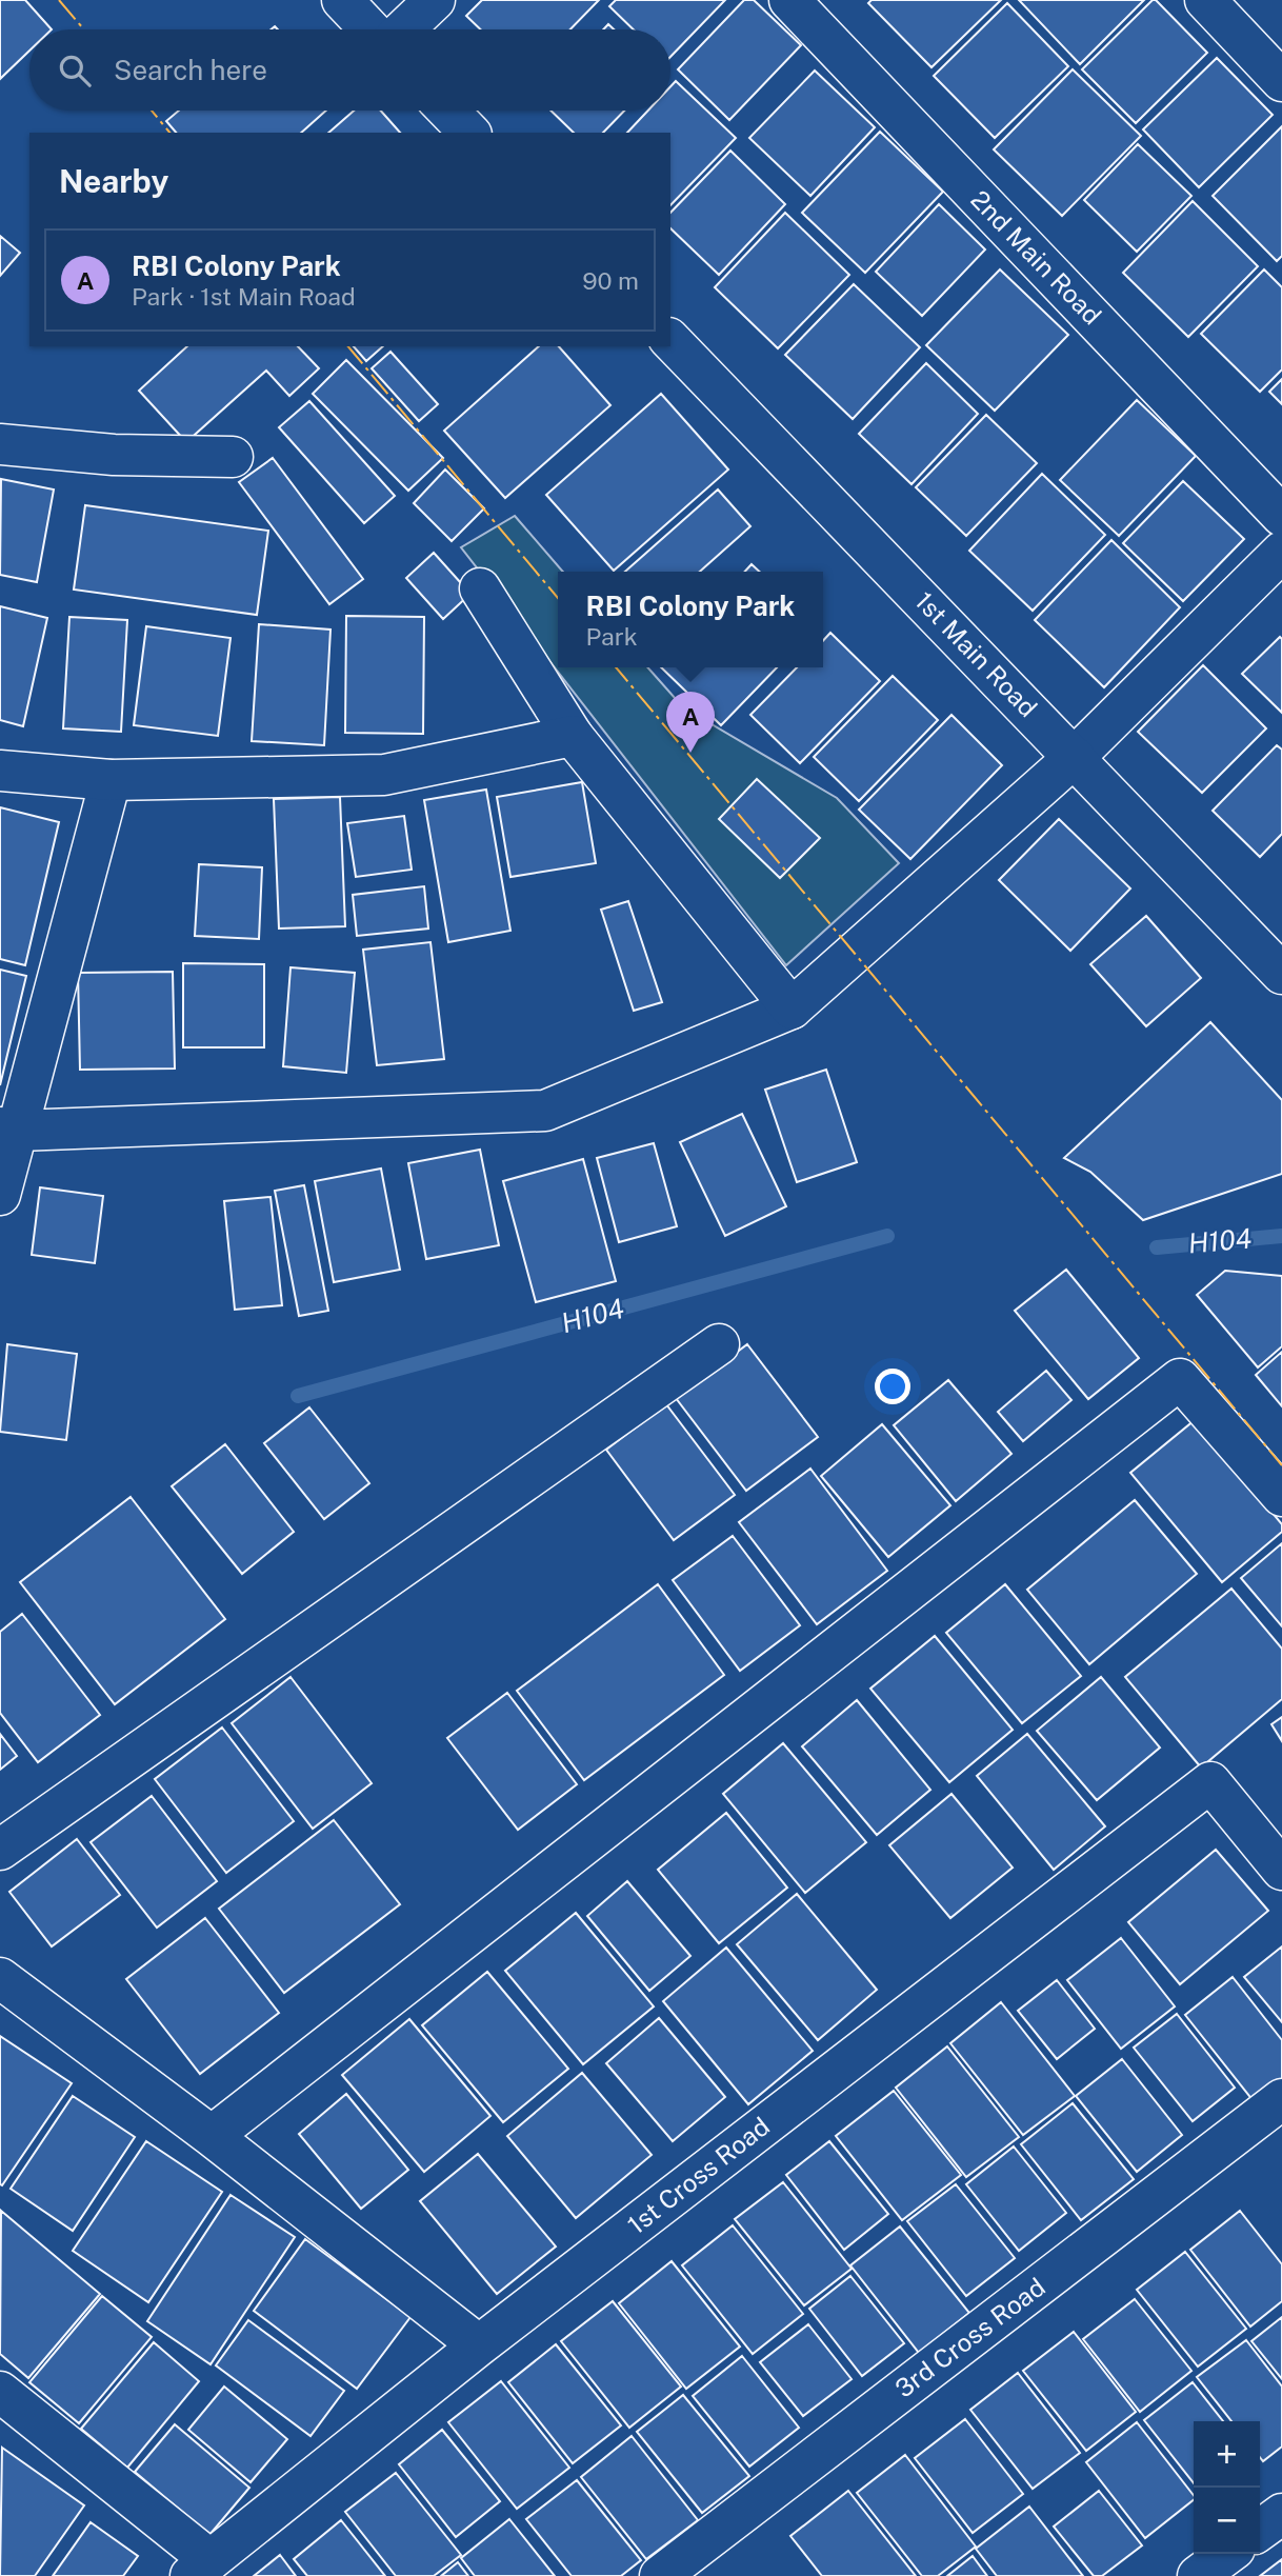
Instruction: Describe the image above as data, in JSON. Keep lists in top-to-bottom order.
{
  "streets": {
    "street": [
      "2nd Main Road",
      "1st Main Road",
      "1st Cross Road",
      "3rd Cross Road"
    ]
  },
  "water": ["H104"],
  "page": {
    "search": "Search here",
    "heading": "Nearby",
    "list": [
      {
        "mark": "A",
        "name": "RBI Colony Park",
        "note": "Park · 1st Main Road",
        "value": "90 m"
      }
    ],
    "popup": ["RBI Colony Park", "Park"],
    "pins": "A",
    "map_buttons": ["+", "−"]
  }
}
